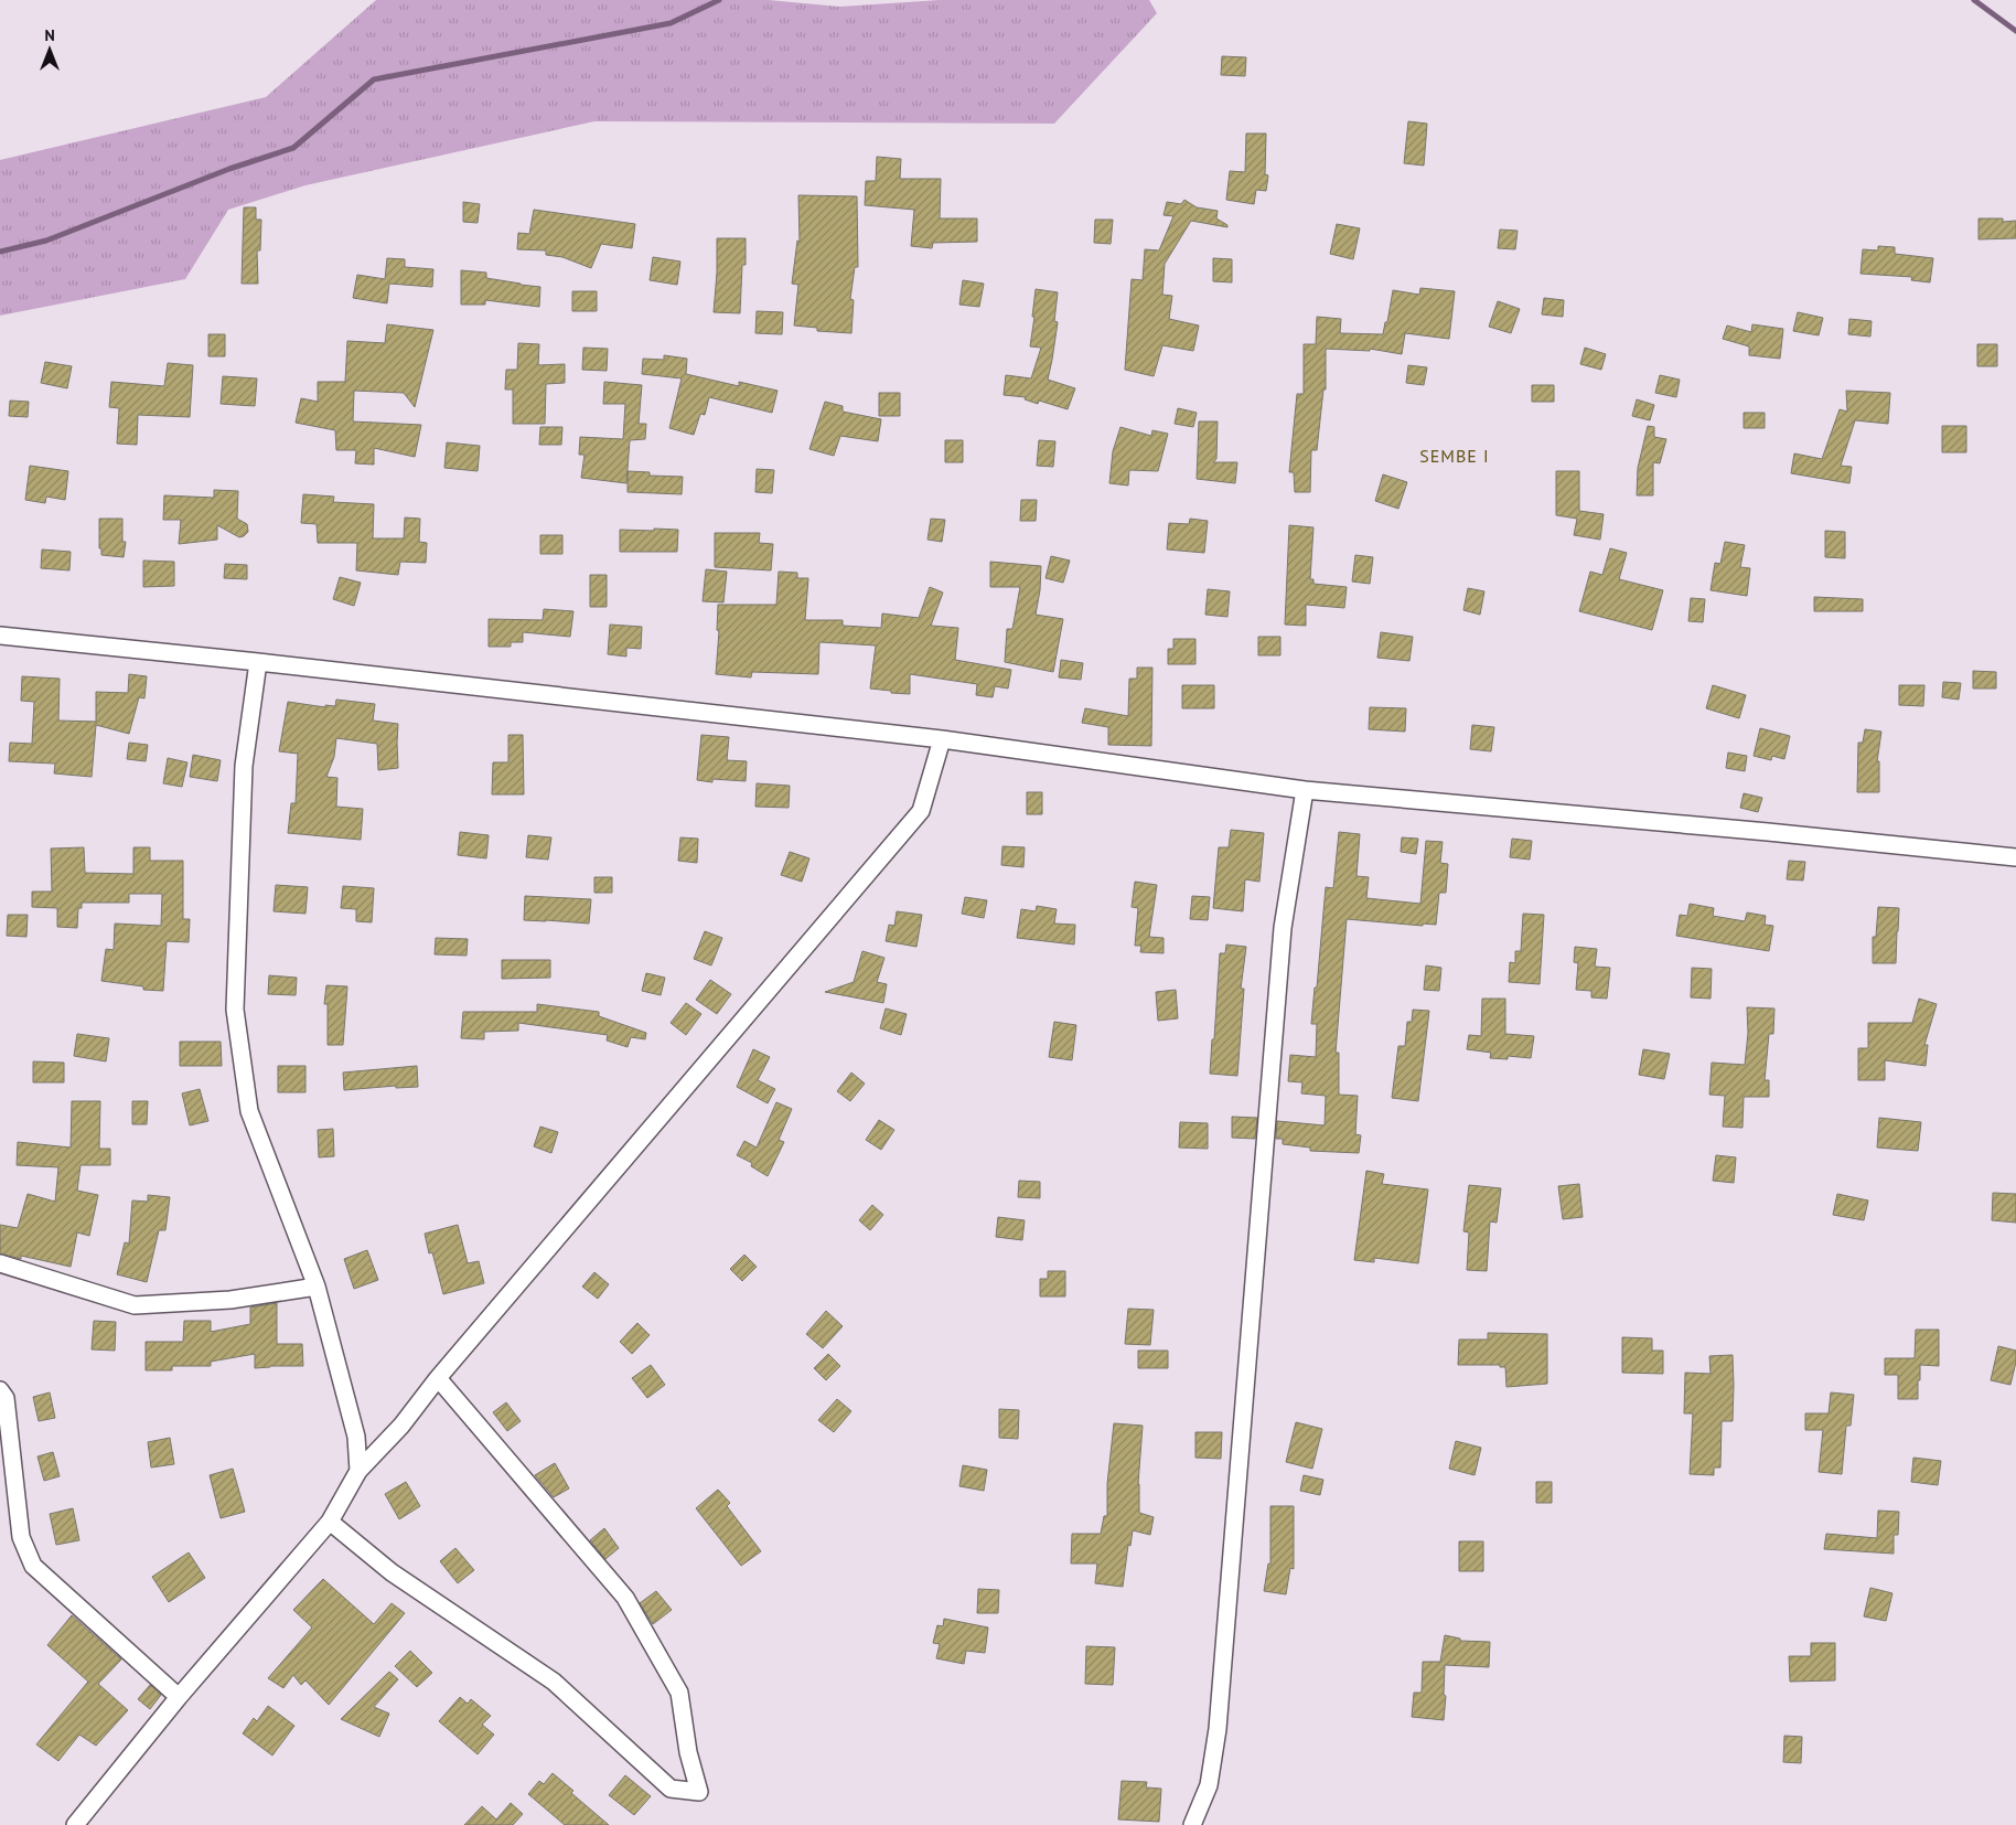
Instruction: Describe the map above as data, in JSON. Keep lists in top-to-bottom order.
{
  "districts": ["SEMBE I"],
  "north": "top"
}
